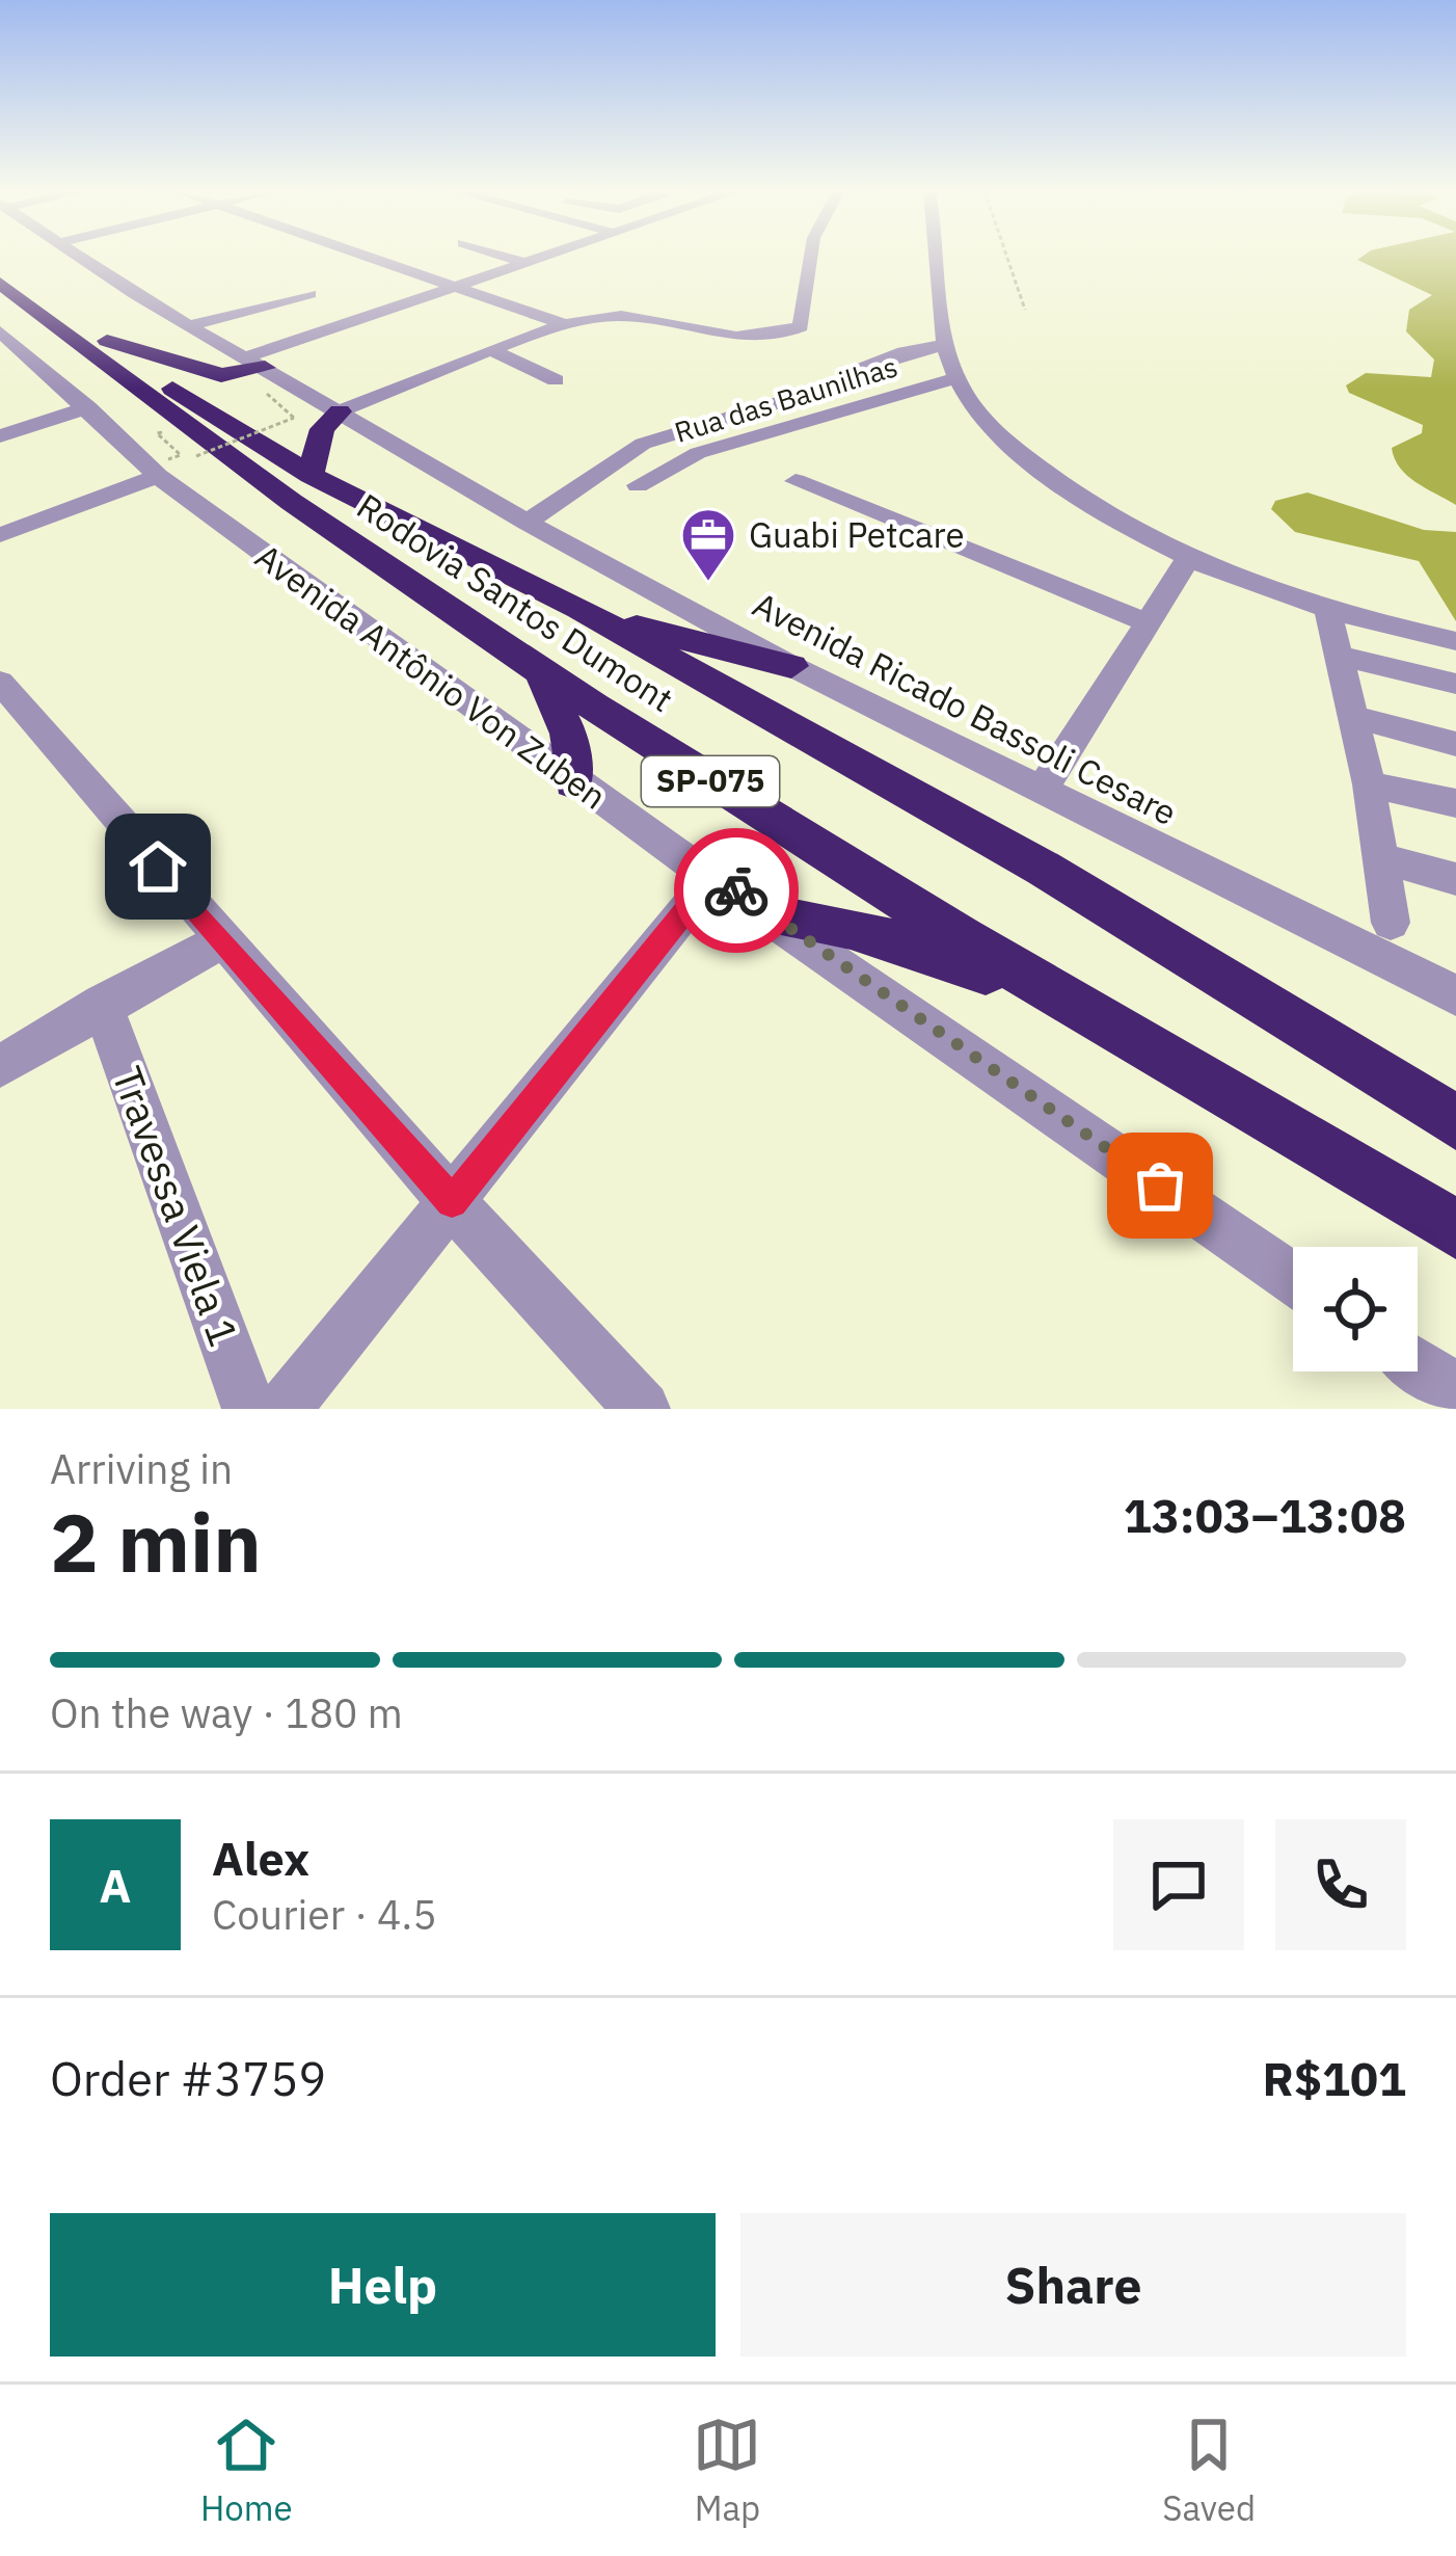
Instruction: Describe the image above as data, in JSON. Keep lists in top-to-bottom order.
{
  "streets": {
    "highway": ["Rodovia Santos Dumont", "SP-075"],
    "street": [
      "Rua das Baunilhas",
      "Avenida Antônio Von Zuben",
      "Avenida Ricado Bassoli Cesare",
      "Travessa Viela 1"
    ]
  },
  "places": {
    "office": ["Guabi Petcare"]
  },
  "page": {
    "heading": ["2 min", "Arriving in", "13:03–13:08"],
    "panel": [
      "Alex",
      "Courier · 4.5",
      "Order #3759",
      "R$101"
    ],
    "bar": "On the way · 180 m",
    "round": "A",
    "buttons": ["Help", "Share"],
    "tabs": ["Home", "Map", "Saved"]
  }
}
